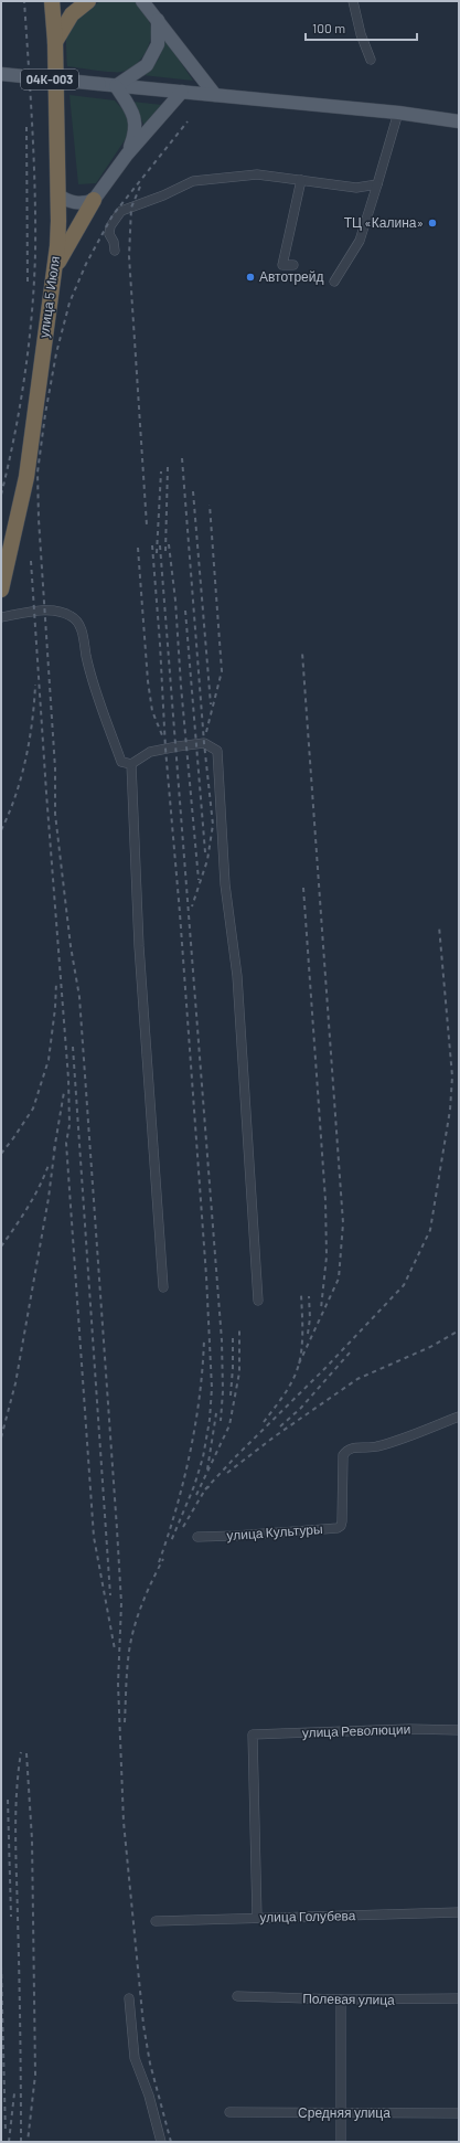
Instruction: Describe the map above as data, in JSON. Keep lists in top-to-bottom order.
{
  "streets": {
    "highway": ["улица 5 Июля"],
    "main road": ["04К-003"],
    "street": [
      "улица Культуры",
      "улица Революции",
      "улица Голубева",
      "Полевая улица",
      "Средняя улица"
    ]
  },
  "crossings": [
    ["улица Революции", "улица Голубева"]
  ],
  "places": ["ТЦ «Калина»", "Автотрейд"],
  "scale_bar": "100 m"
}
